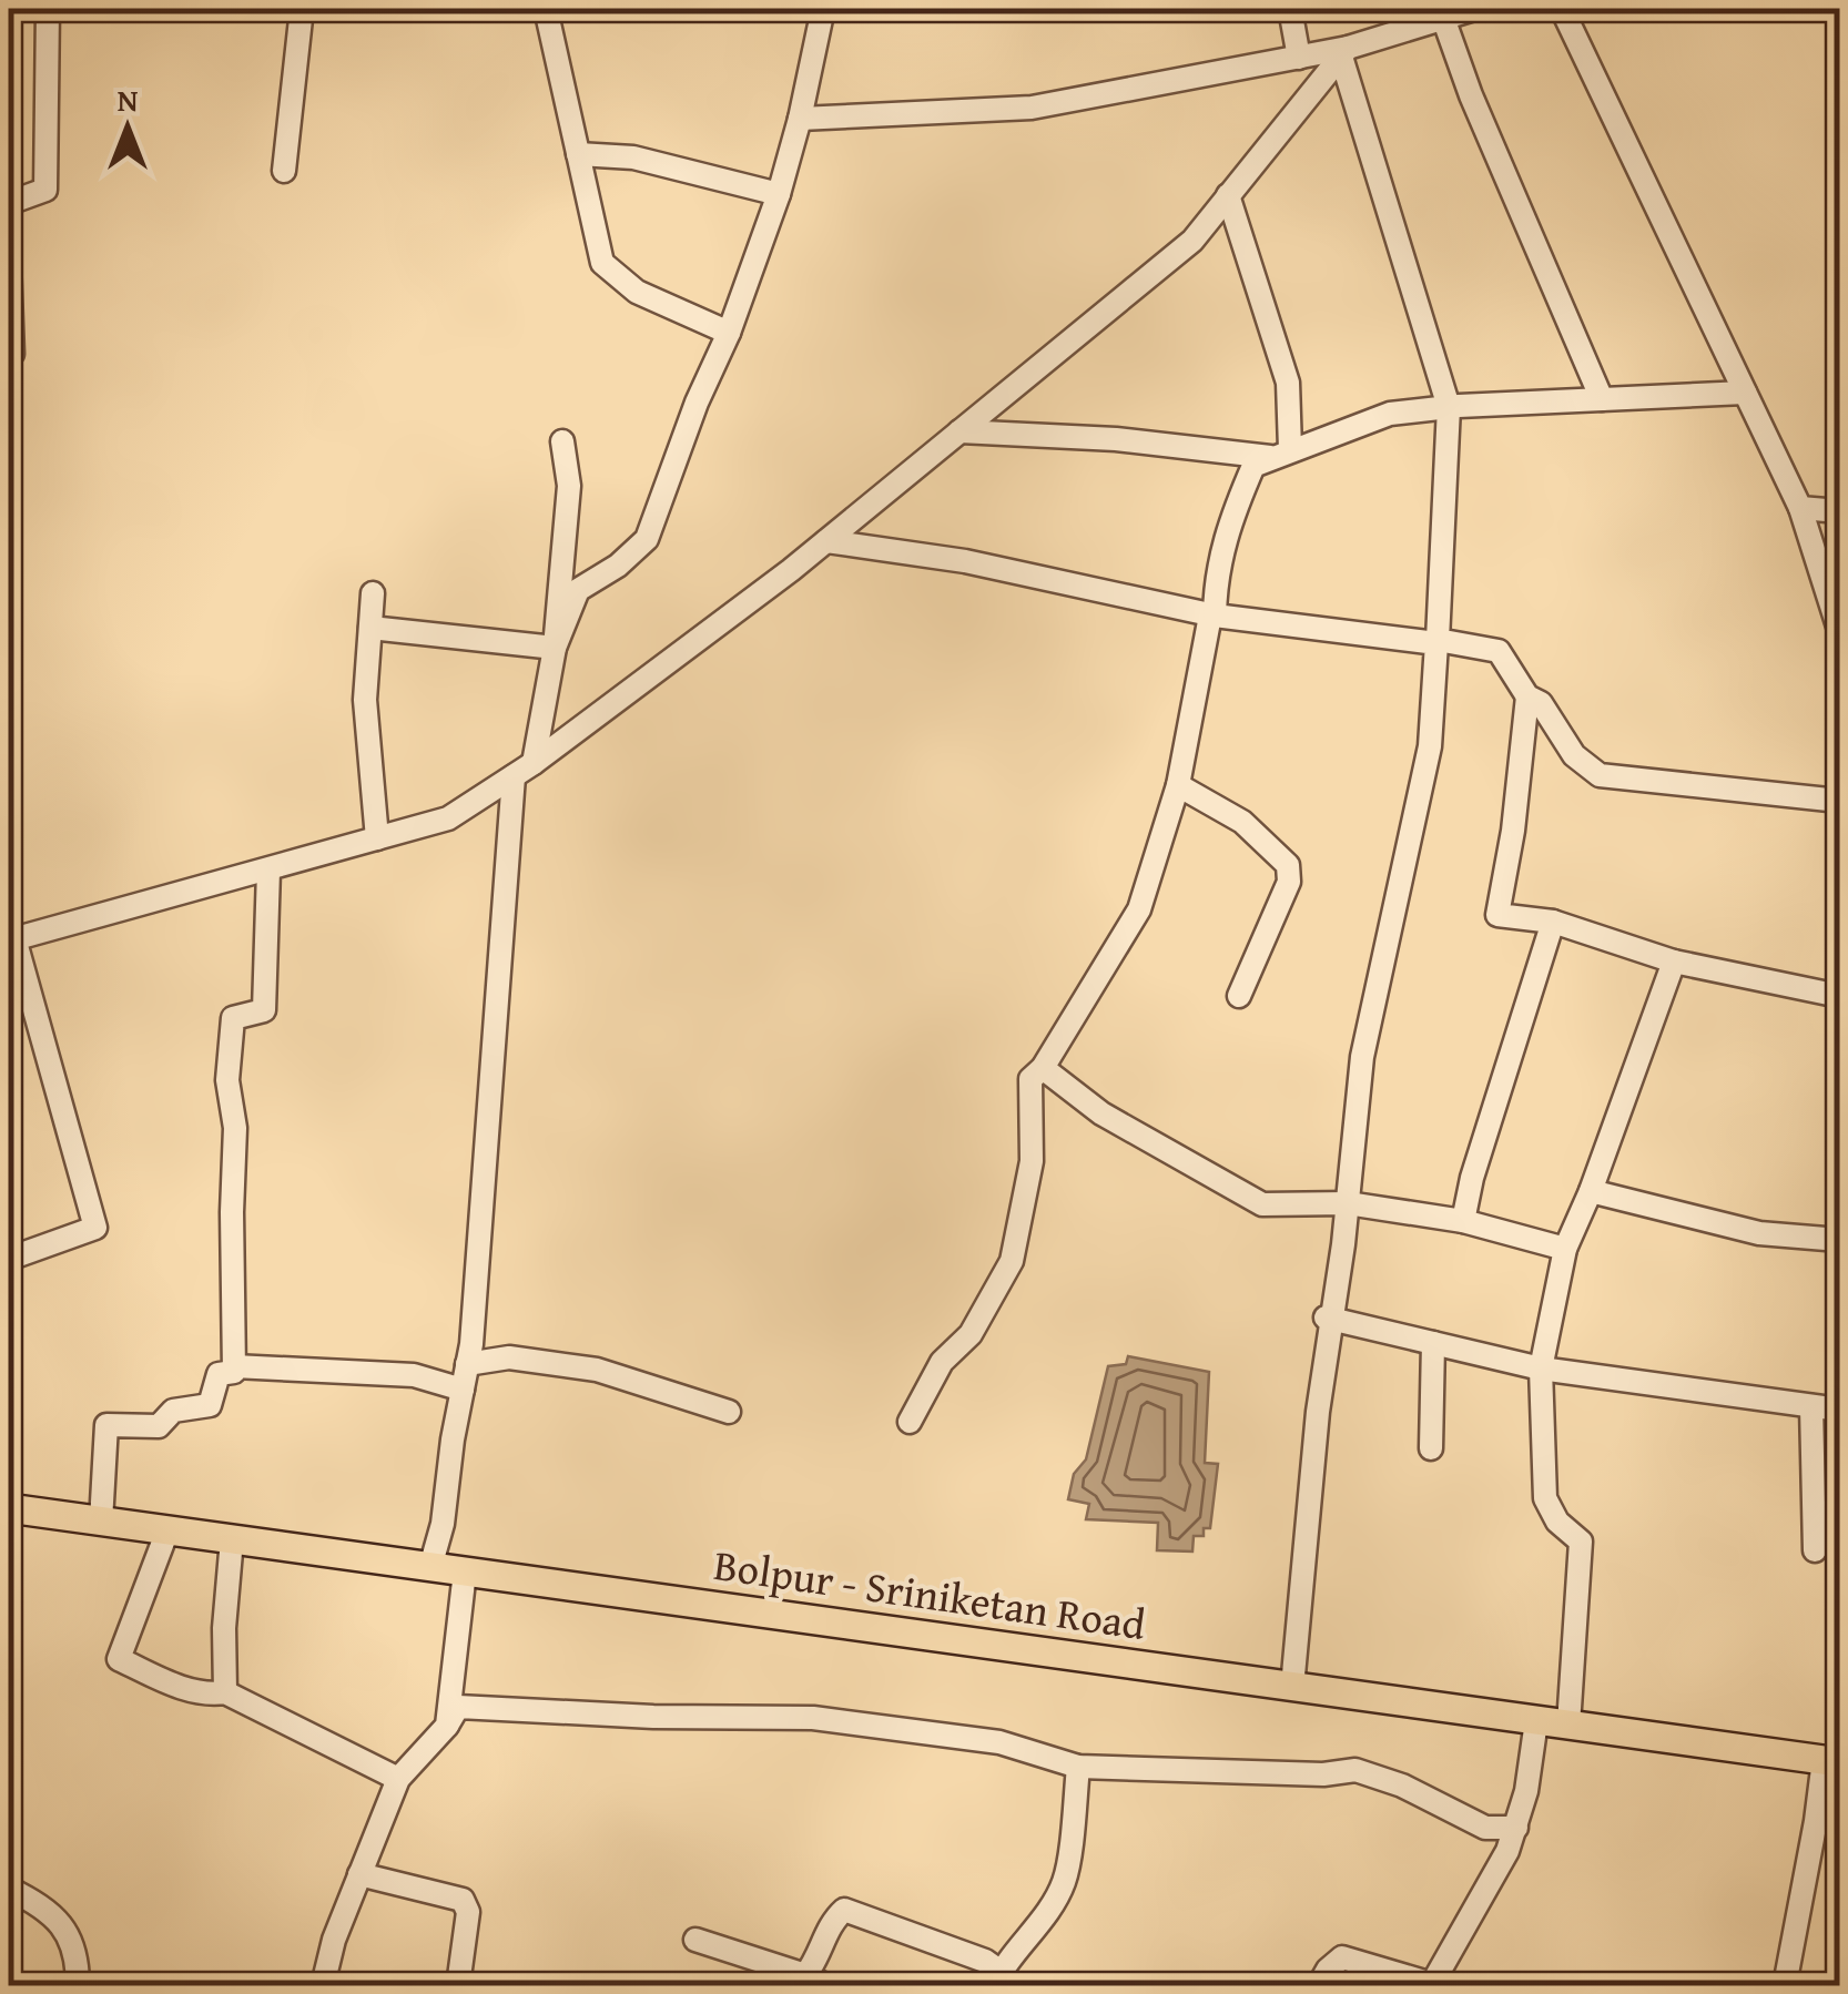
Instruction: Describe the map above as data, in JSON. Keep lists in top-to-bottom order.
{
  "streets": {
    "main road": ["Bolpur - Sriniketan Road"]
  },
  "north": "top"
}
